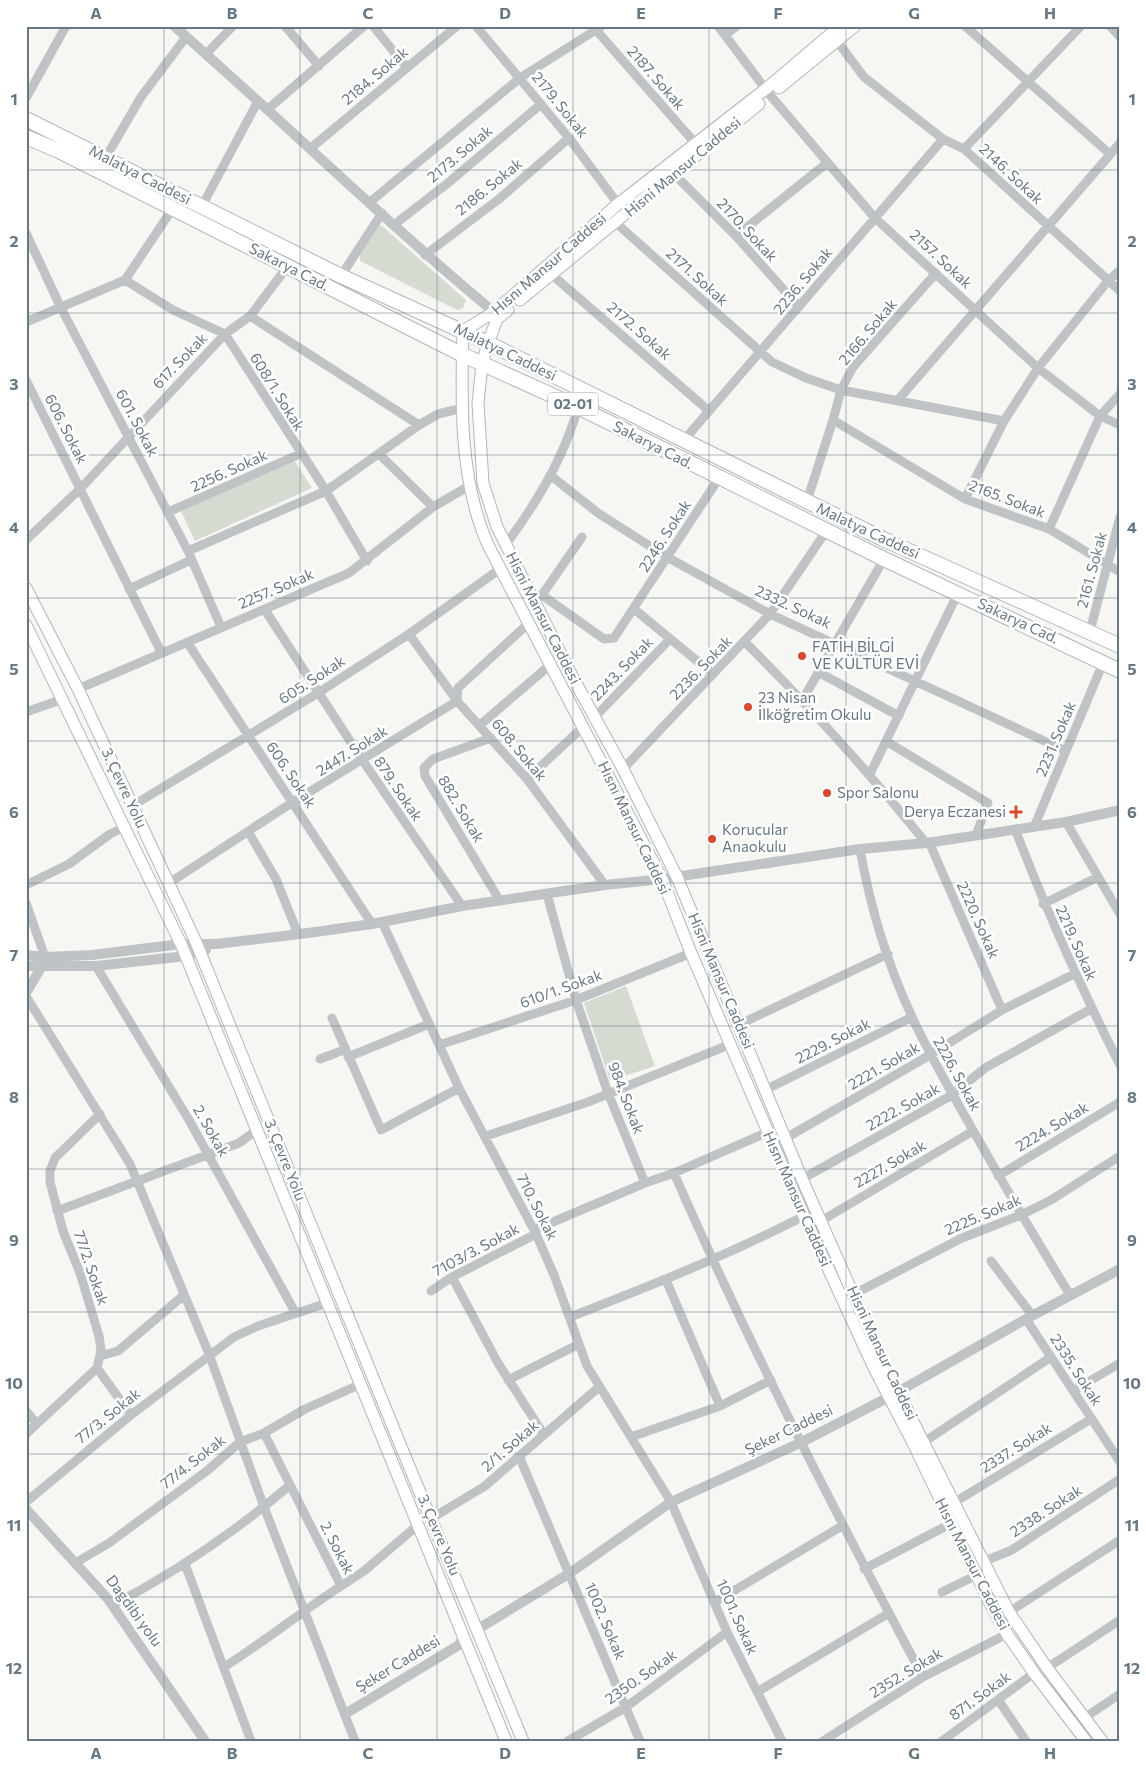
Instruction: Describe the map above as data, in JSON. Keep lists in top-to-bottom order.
{
  "streets": {
    "main road": [
      "Hisni Mansur Caddesi",
      "Malatya Caddesi",
      "Hısnı Mansur Caddesi",
      "Sakarya Cad.",
      "02-01",
      "3. Çevre Yolu"
    ],
    "street": [
      "2184. Sokak",
      "2187. Sokak",
      "2179. Sokak",
      "2173. Sokak",
      "2146. Sokak",
      "2186. Sokak",
      "2170. Sokak",
      "2157. Sokak",
      "2171. Sokak",
      "2236. Sokak",
      "2172. Sokak",
      "2166. Sokak",
      "617. Sokak",
      "608/1. Sokak",
      "601. Sokak",
      "606. Sokak",
      "2256. Sokak",
      "2165. Sokak",
      "2246. Sokak",
      "2161. Sokak",
      "2257. Sokak",
      "2332. Sokak",
      "2243. Sokak",
      "605. Sokak",
      "2231. Sokak",
      "608. Sokak",
      "2447. Sokak",
      "879. Sokak",
      "882. Sokak",
      "2220. Sokak",
      "2219. Sokak",
      "610/1. Sokak",
      "2229. Sokak",
      "2221. Sokak",
      "2226. Sokak",
      "984. Sokak",
      "2222. Sokak",
      "2224. Sokak",
      "2. Sokak",
      "2227. Sokak",
      "710. Sokak",
      "2225. Sokak",
      "7103/3. Sokak",
      "77/2. Sokak",
      "2335. Sokak",
      "77/3. Sokak",
      "Şeker Caddesi",
      "2/1. Sokak",
      "2337. Sokak",
      "77/4. Sokak",
      "2338. Sokak",
      "Dagdibi yolu",
      "1001. Sokak",
      "1002. Sokak",
      "2352. Sokak",
      "2350. Sokak",
      "871. Sokak"
    ]
  },
  "crossings": [
    ["2187. Sokak", "Hısnı Mansur Caddesi"],
    ["2179. Sokak", "2173. Sokak"],
    ["2179. Sokak", "2186. Sokak"],
    ["2179. Sokak", "Hısnı Mansur Caddesi"],
    ["Hisni Mansur Caddesi", "2146. Sokak"],
    ["Hisni Mansur Caddesi", "Malatya Caddesi"],
    ["Hisni Mansur Caddesi", "2170. Sokak"],
    ["Hisni Mansur Caddesi", "2157. Sokak"],
    ["Hisni Mansur Caddesi", "Hısnı Mansur Caddesi"],
    ["Hisni Mansur Caddesi", "Sakarya Cad."],
    ["Hisni Mansur Caddesi", "2171. Sokak"],
    ["Hisni Mansur Caddesi", "2236. Sokak"],
    ["Hisni Mansur Caddesi", "2172. Sokak"],
    ["Hisni Mansur Caddesi", "2246. Sokak"],
    ["Hisni Mansur Caddesi", "2243. Sokak"],
    ["Hisni Mansur Caddesi", "2229. Sokak"],
    ["Hisni Mansur Caddesi", "2221. Sokak"],
    ["Hisni Mansur Caddesi", "2222. Sokak"],
    ["Hisni Mansur Caddesi", "2227. Sokak"],
    ["Hisni Mansur Caddesi", "2225. Sokak"],
    ["Hisni Mansur Caddesi", "Şeker Caddesi"],
    ["Hisni Mansur Caddesi", "2337. Sokak"],
    ["Hisni Mansur Caddesi", "2338. Sokak"],
    ["2146. Sokak", "2236. Sokak"],
    ["Malatya Caddesi", "Hısnı Mansur Caddesi"],
    ["Malatya Caddesi", "2236. Sokak"],
    ["Malatya Caddesi", "2166. Sokak"],
    ["Malatya Caddesi", "2161. Sokak"],
    ["2170. Sokak", "2236. Sokak"],
    ["2157. Sokak", "Hısnı Mansur Caddesi"],
    ["2157. Sokak", "2236. Sokak"],
    ["2157. Sokak", "2166. Sokak"],
    ["Hısnı Mansur Caddesi", "Sakarya Cad."],
    ["Hısnı Mansur Caddesi", "2257. Sokak"],
    ["Hısnı Mansur Caddesi", "605. Sokak"],
    ["Hısnı Mansur Caddesi", "610/1. Sokak"],
    ["Hısnı Mansur Caddesi", "Şeker Caddesi"],
    ["Hısnı Mansur Caddesi", "2352. Sokak"],
    ["Hısnı Mansur Caddesi", "871. Sokak"],
    ["Sakarya Cad.", "2236. Sokak"],
    ["Sakarya Cad.", "617. Sokak"],
    ["Sakarya Cad.", "2246. Sokak"],
    ["Sakarya Cad.", "2231. Sokak"],
    ["2171. Sokak", "2236. Sokak"],
    ["2171. Sokak", "2166. Sokak"],
    ["2236. Sokak", "2172. Sokak"],
    ["2236. Sokak", "2332. Sokak"],
    ["2236. Sokak", "2220. Sokak"],
    ["2166. Sokak", "2165. Sokak"],
    ["617. Sokak", "608/1. Sokak"],
    ["617. Sokak", "601. Sokak"],
    ["617. Sokak", "606. Sokak"],
    ["608/1. Sokak", "2256. Sokak"],
    ["608/1. Sokak", "2257. Sokak"],
    ["601. Sokak", "2256. Sokak"],
    ["601. Sokak", "2257. Sokak"],
    ["606. Sokak", "2257. Sokak"],
    ["606. Sokak", "605. Sokak"],
    ["606. Sokak", "2447. Sokak"],
    ["2165. Sokak", "2161. Sokak"],
    ["2246. Sokak", "2332. Sokak"],
    ["2257. Sokak", "3. Çevre Yolu"],
    ["2257. Sokak", "879. Sokak"],
    ["2332. Sokak", "2231. Sokak"],
    ["605. Sokak", "608. Sokak"],
    ["605. Sokak", "3. Çevre Yolu"],
    ["605. Sokak", "879. Sokak"],
    ["608. Sokak", "2447. Sokak"],
    ["608. Sokak", "882. Sokak"],
    ["2447. Sokak", "3. Çevre Yolu"],
    ["2447. Sokak", "879. Sokak"],
    ["3. Çevre Yolu", "2. Sokak"],
    ["3. Çevre Yolu", "77/3. Sokak"],
    ["3. Çevre Yolu", "Şeker Caddesi"],
    ["3. Çevre Yolu", "2/1. Sokak"],
    ["3. Çevre Yolu", "77/4. Sokak"],
    ["2220. Sokak", "2221. Sokak"],
    ["2219. Sokak", "2221. Sokak"],
    ["2219. Sokak", "2222. Sokak"],
    ["610/1. Sokak", "984. Sokak"],
    ["610/1. Sokak", "710. Sokak"],
    ["2229. Sokak", "2226. Sokak"],
    ["2221. Sokak", "2226. Sokak"],
    ["2226. Sokak", "2222. Sokak"],
    ["2226. Sokak", "2224. Sokak"],
    ["2226. Sokak", "2227. Sokak"],
    ["2226. Sokak", "2225. Sokak"],
    ["2226. Sokak", "Şeker Caddesi"],
    ["984. Sokak", "7103/3. Sokak"],
    ["2. Sokak", "77/3. Sokak"],
    ["2. Sokak", "77/4. Sokak"],
    ["710. Sokak", "7103/3. Sokak"],
    ["710. Sokak", "Şeker Caddesi"],
    ["710. Sokak", "2/1. Sokak"],
    ["710. Sokak", "1001. Sokak"],
    ["2335. Sokak", "Şeker Caddesi"],
    ["2335. Sokak", "2337. Sokak"],
    ["Şeker Caddesi", "1001. Sokak"],
    ["Şeker Caddesi", "1002. Sokak"],
    ["2/1. Sokak", "1002. Sokak"],
    ["77/4. Sokak", "Dagdibi yolu"],
    ["1001. Sokak", "2350. Sokak"],
    ["1002. Sokak", "2350. Sokak"]
  ],
  "places": {
    "other": [
      "FATİH BİLGİ VE KÜLTÜR EVİ",
      "23 Nisan İlköğretim Okulu",
      "Spor Salonu",
      "Korucular Anaokulu"
    ],
    "health": ["Derya Eczanesi"]
  },
  "grid": {
    "columns": [
      "A",
      "B",
      "C",
      "D",
      "E",
      "F",
      "G",
      "H"
    ],
    "rows": [
      "1",
      "2",
      "3",
      "4",
      "5",
      "6",
      "7",
      "8",
      "9",
      "10",
      "11",
      "12"
    ]
  }
}
